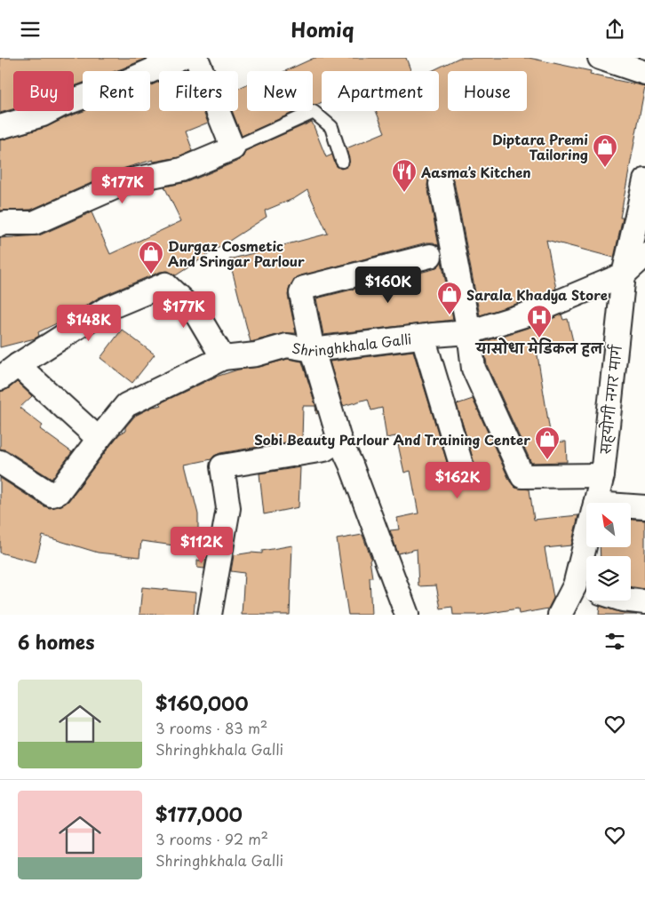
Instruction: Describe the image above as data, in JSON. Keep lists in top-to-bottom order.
{
  "streets": {
    "street": ["Shringhkhala Galli", "सहयोगी नगर मार्ग"]
  },
  "crossings": [
    ["Shringhkhala Galli", "सहयोगी नगर मार्ग"]
  ],
  "places": {
    "shop": [
      "Diptara Premi Tailoring",
      "Durgaz Cosmetic And Sringar Parlour",
      "Sarala Khadya Store",
      "Sobi Beauty Parlour And Training Center"
    ],
    "restaurant": ["Aasma’s Kitchen"],
    "hospital": ["यासोधा मेडिकल हल"]
  },
  "north": "top left",
  "page": {
    "header": "Homiq",
    "chip": [
      "Buy",
      "Rent",
      "Filters",
      "New",
      "Apartment",
      "House"
    ],
    "price": [
      "$177K",
      "$160K",
      "$177K",
      "$148K",
      "$162K",
      "$112K"
    ],
    "heading": "6 homes",
    "list": [
      {
        "name": "$160,000",
        "note": "3 rooms · 83 m² · Shringhkhala Galli"
      },
      {
        "name": "$177,000",
        "note": "3 rooms · 92 m² · Shringhkhala Galli"
      }
    ]
  }
}
